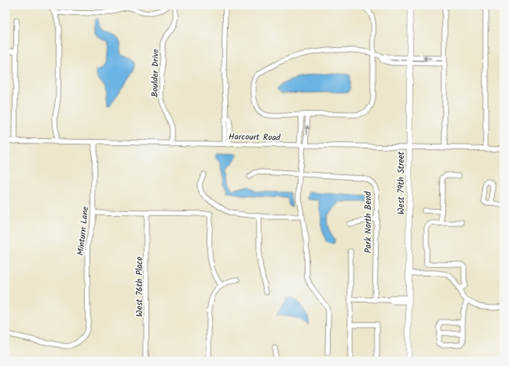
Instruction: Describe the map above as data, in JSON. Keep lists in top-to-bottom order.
{
  "streets": {
    "main road": ["West 79th Street"],
    "street": [
      "Boulder Drive",
      "Harcourt Road",
      "Park North Bend",
      "Minturn Lane",
      "West 76th Place"
    ]
  },
  "crossings": [
    ["Boulder Drive", "Harcourt Road"],
    ["Harcourt Road", "West 79th Street"],
    ["Harcourt Road", "Minturn Lane"]
  ]
}
